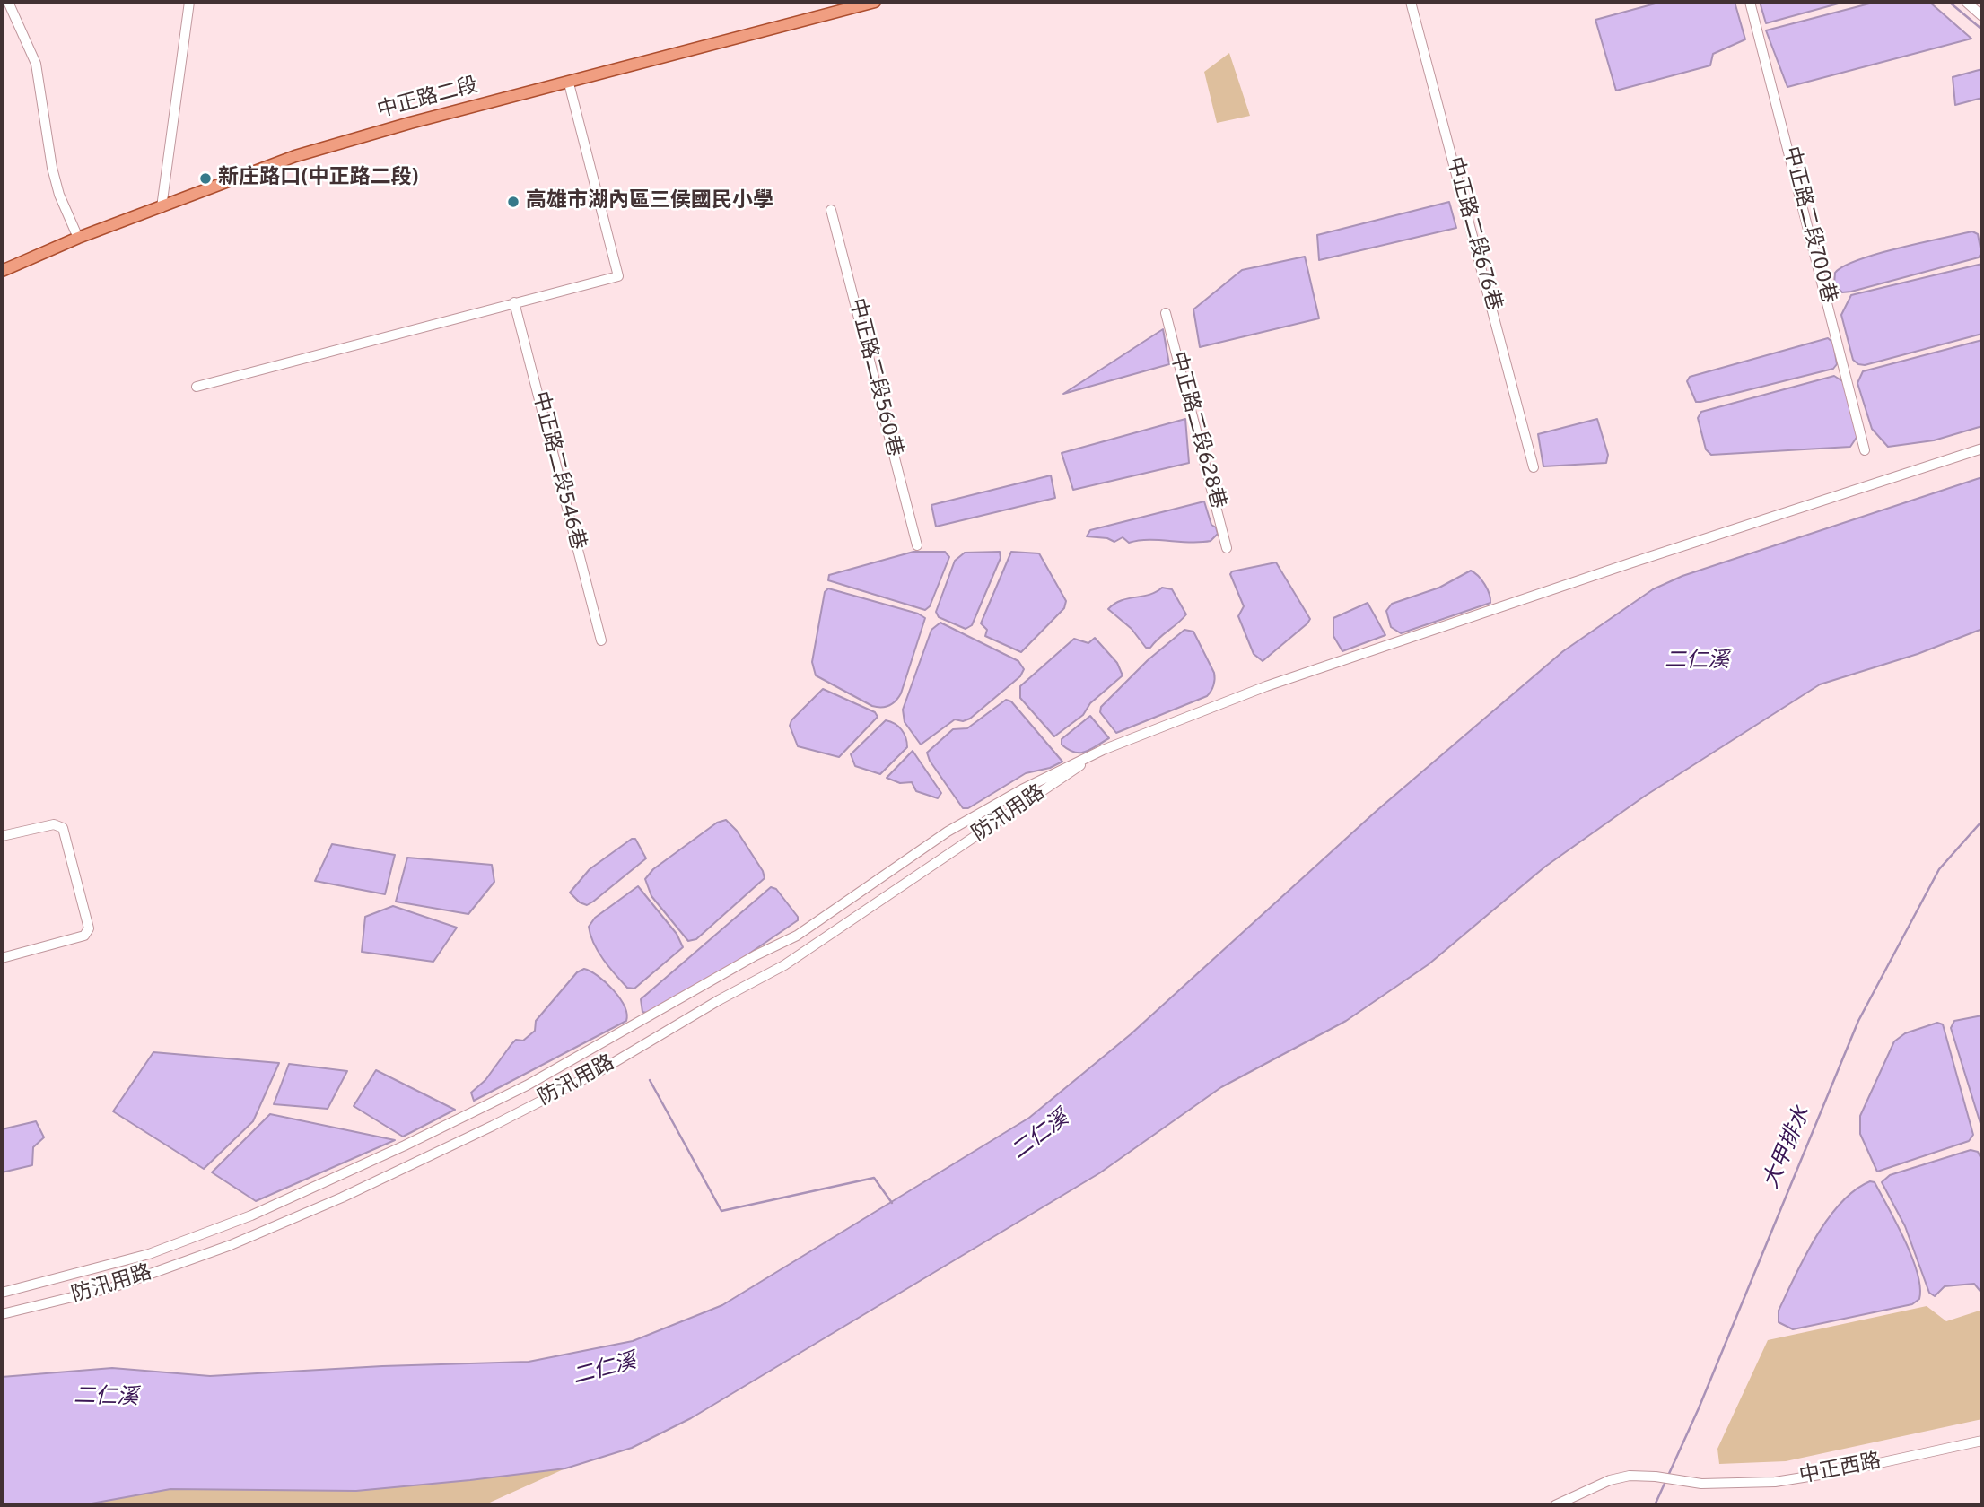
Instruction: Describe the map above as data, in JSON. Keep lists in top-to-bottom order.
{
  "streets": {
    "main road": ["中正路二段"],
    "street": [
      "中正路二段700巷",
      "中正路二段676巷",
      "中正路二段560巷",
      "中正路二段628巷",
      "中正路二段546巷",
      "防汛用路",
      "中正西路"
    ]
  },
  "water": ["二仁溪", "大甲排水"],
  "places": ["新庄路口(中正路二段)", "高雄市湖內區三侯國民小學"]
}
